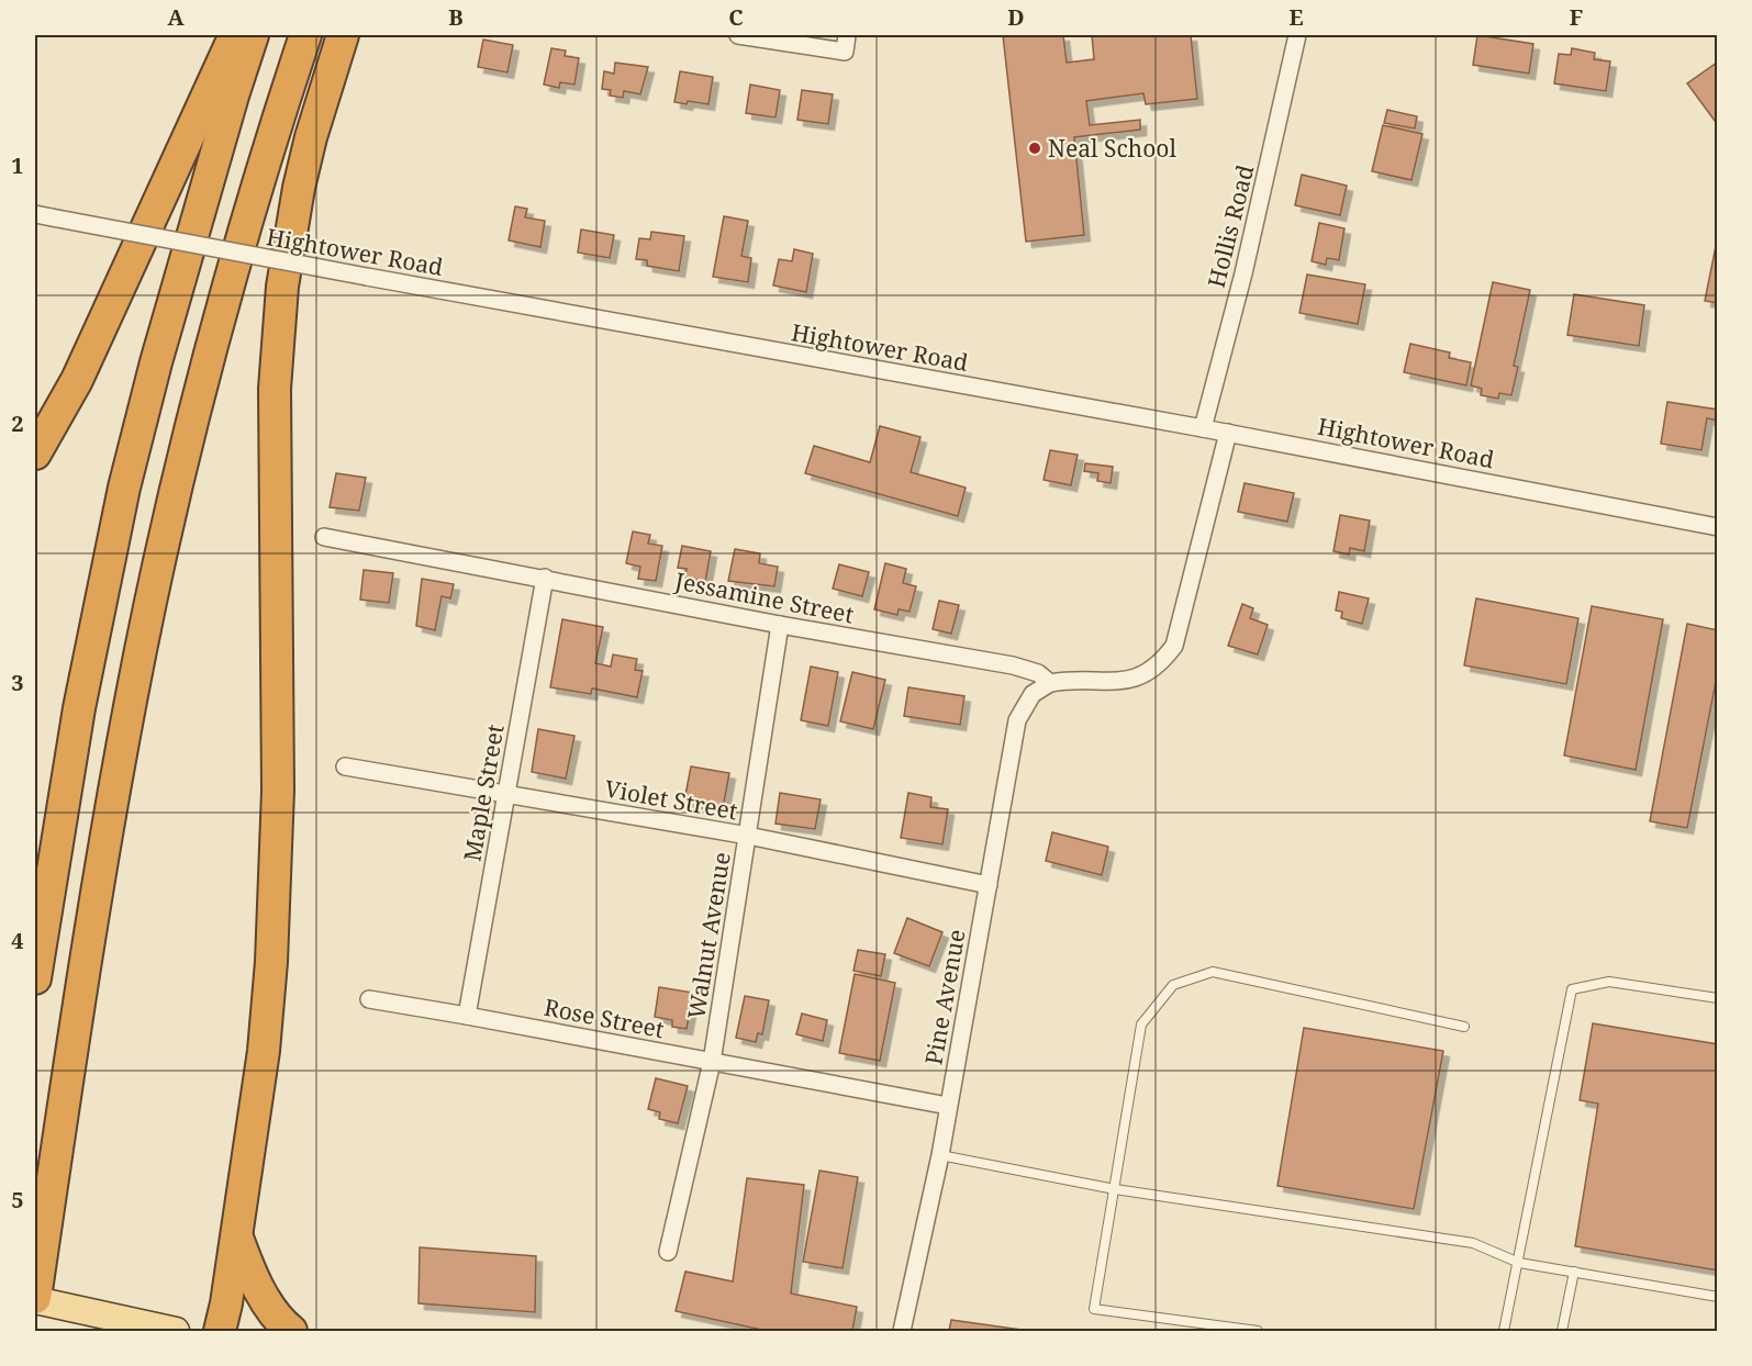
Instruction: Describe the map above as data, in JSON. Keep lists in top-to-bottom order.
{
  "streets": {
    "street": [
      "Hollis Road",
      "Hightower Road",
      "Jessamine Street",
      "Maple Street",
      "Violet Street",
      "Walnut Avenue",
      "Pine Avenue",
      "Rose Street"
    ]
  },
  "crossings": [
    ["Hollis Road", "Hightower Road"],
    ["Jessamine Street", "Maple Street"],
    ["Jessamine Street", "Walnut Avenue"],
    ["Jessamine Street", "Pine Avenue"],
    ["Maple Street", "Violet Street"],
    ["Maple Street", "Rose Street"],
    ["Violet Street", "Walnut Avenue"],
    ["Violet Street", "Pine Avenue"],
    ["Walnut Avenue", "Rose Street"],
    ["Pine Avenue", "Rose Street"]
  ],
  "places": ["Neal School"],
  "grid": {
    "columns": [
      "A",
      "B",
      "C",
      "D",
      "E",
      "F"
    ],
    "rows": [
      "1",
      "2",
      "3",
      "4",
      "5"
    ]
  }
}
